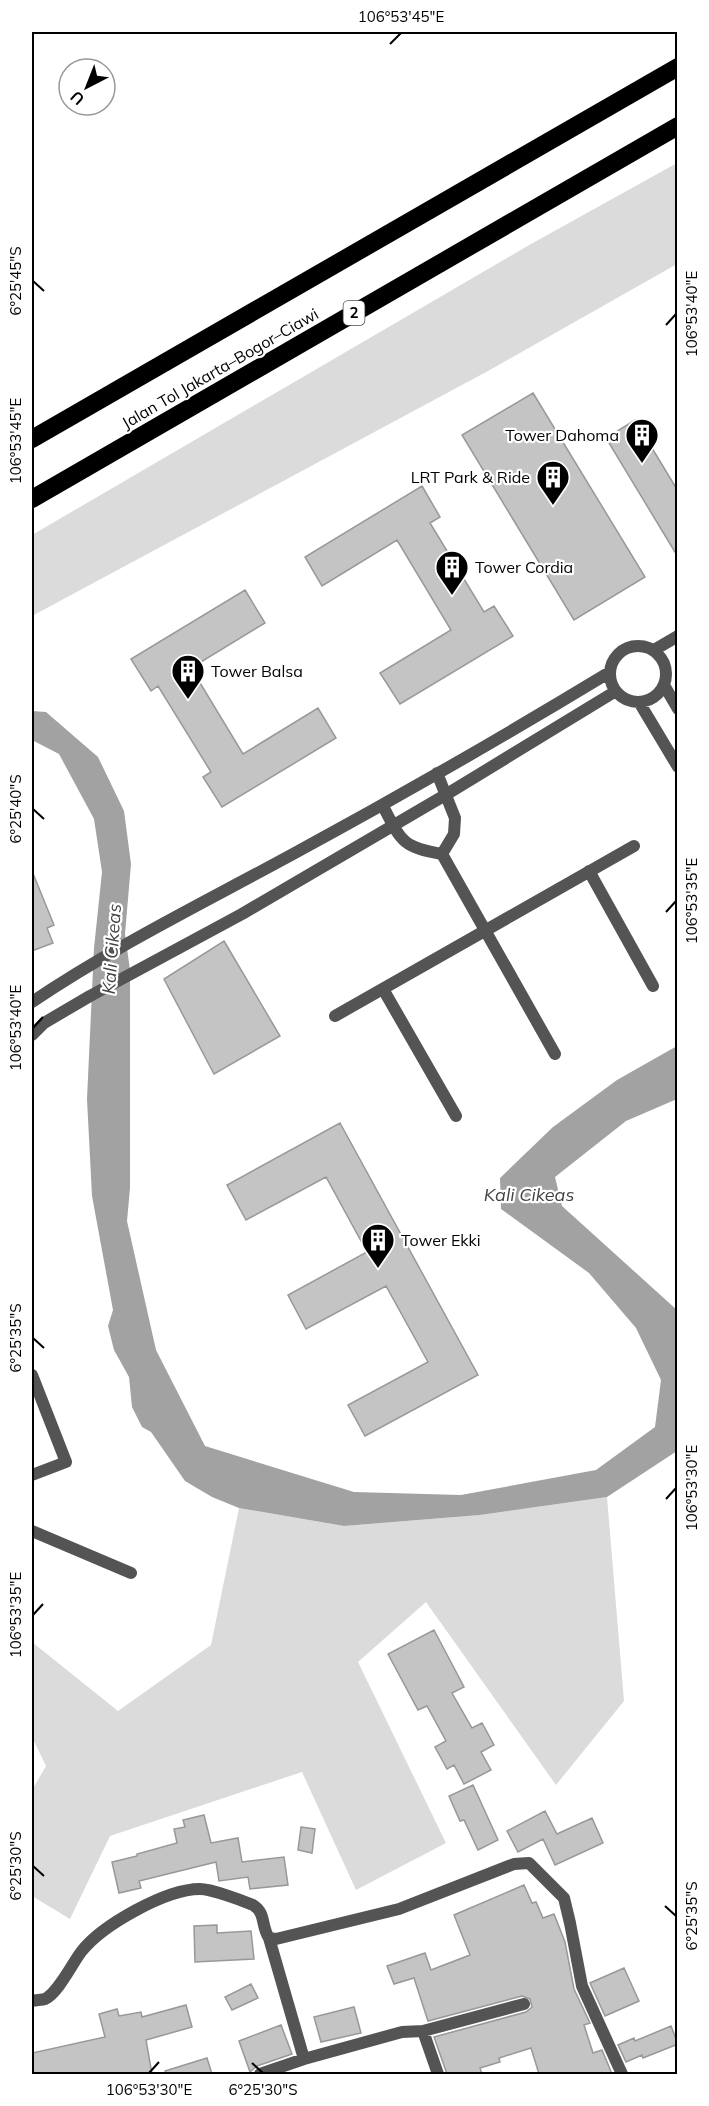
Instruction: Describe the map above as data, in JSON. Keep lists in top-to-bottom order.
{
  "streets": {
    "highway": ["2", "Jalan Tol Jakarta–Bogor–Ciawi"]
  },
  "water": ["Kali Cikeas"],
  "places": {
    "building": [
      "Tower Dahoma",
      "LRT Park & Ride",
      "Tower Cordia",
      "Tower Balsa",
      "Tower Ekki"
    ]
  },
  "north": "bottom left",
  "coordinates": [
    "106°53'45\"E",
    "6°25'45\"S",
    "106°53'40\"E",
    "6°25'40\"S",
    "106°53'35\"E",
    "6°25'35\"S",
    "106°53'30\"E",
    "6°25'30\"S"
  ]
}
